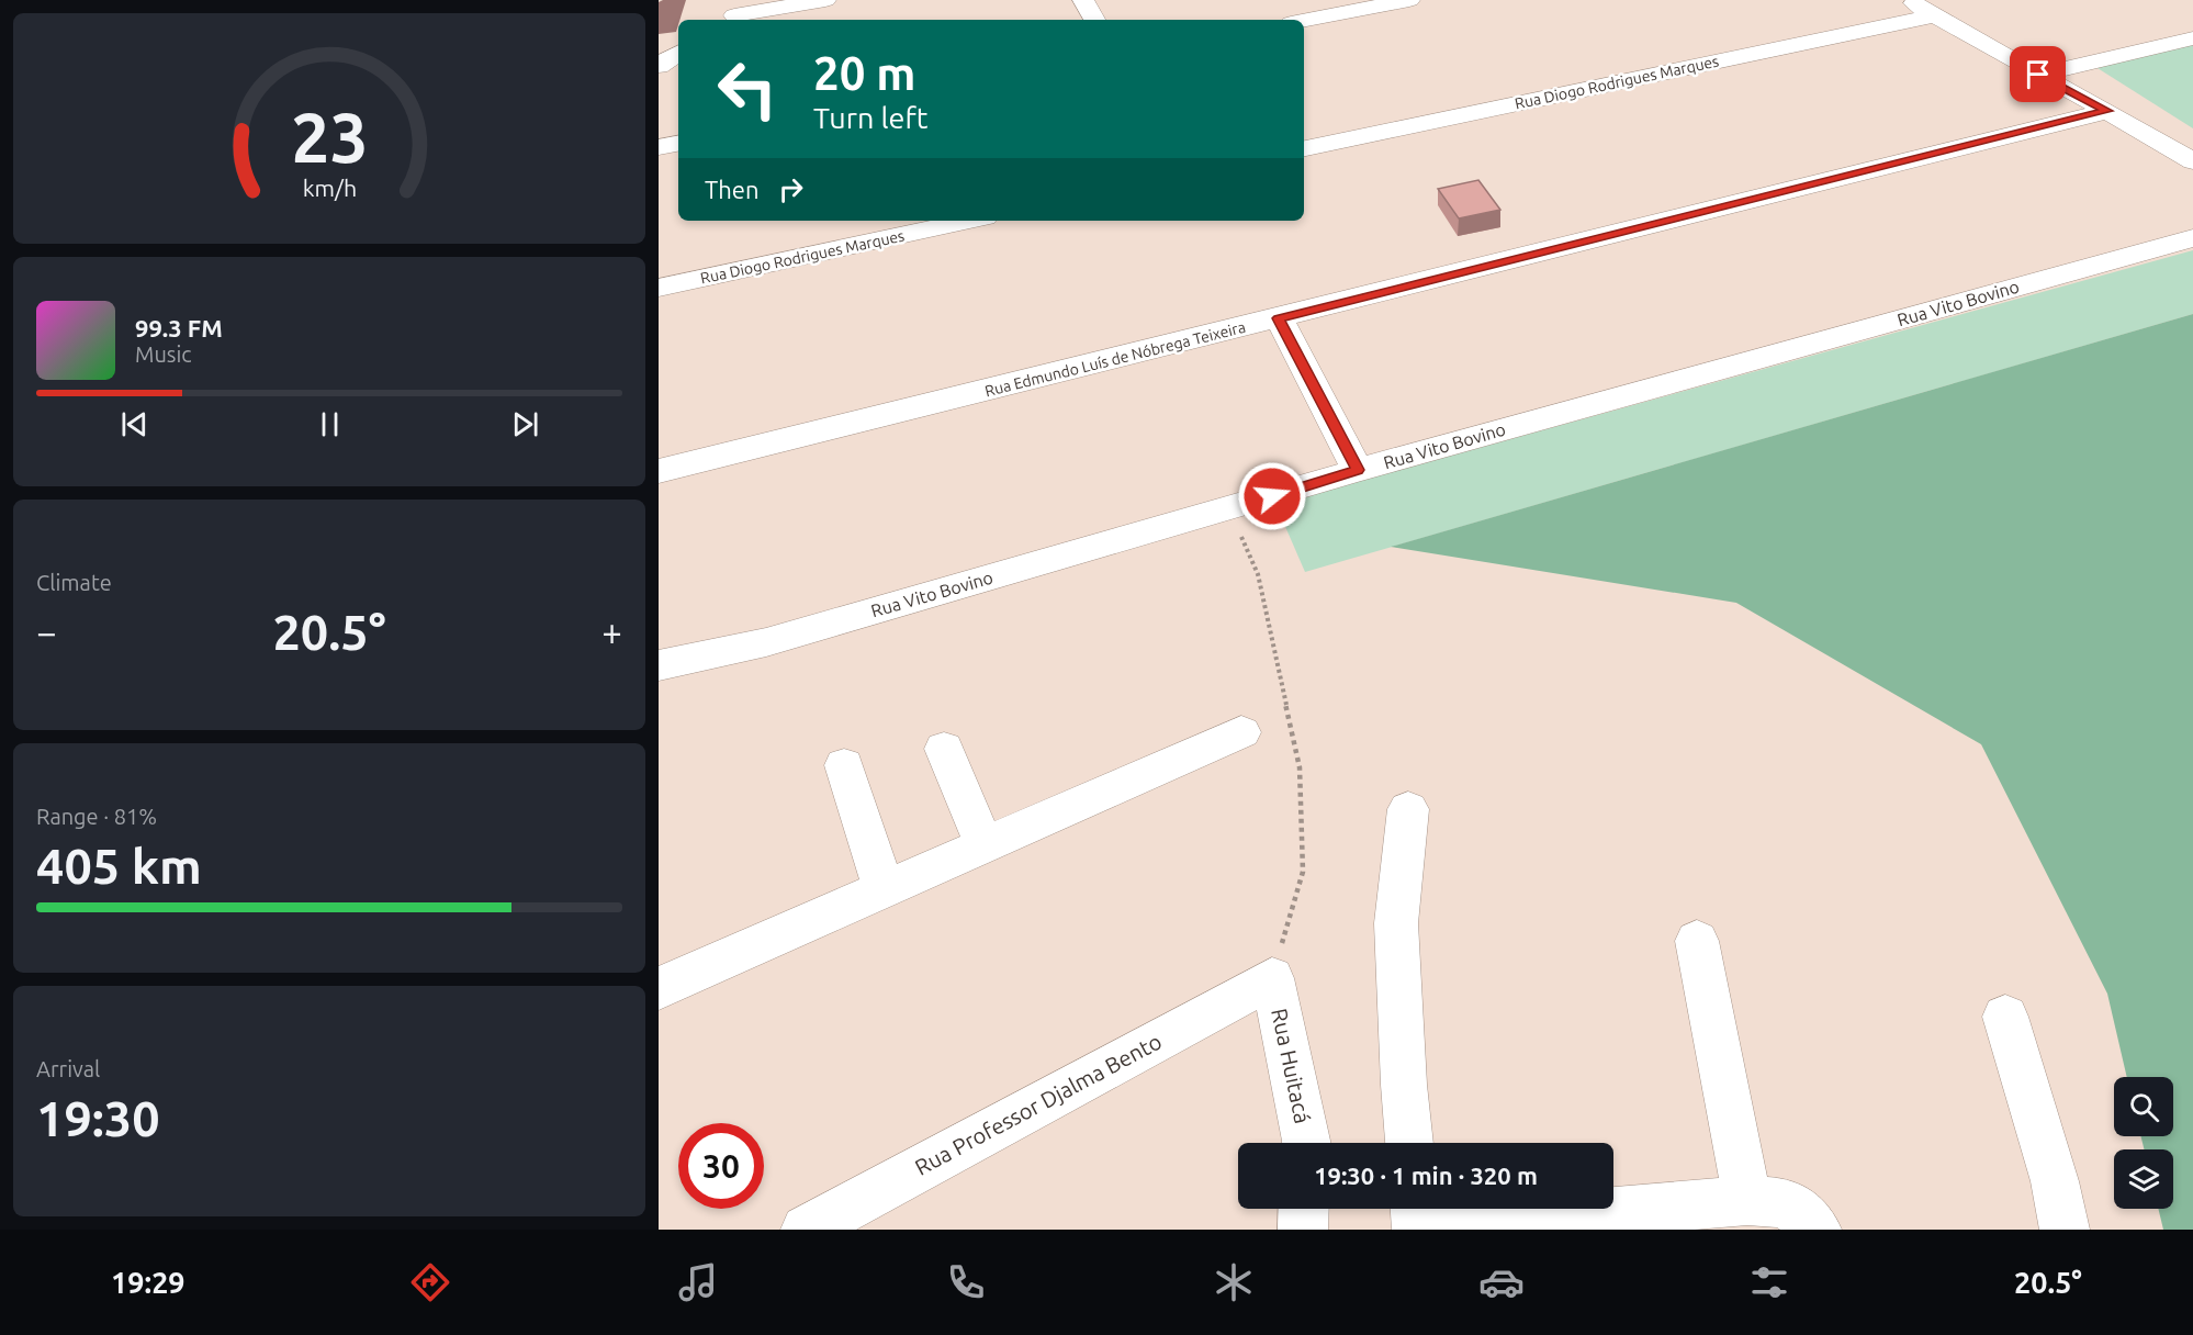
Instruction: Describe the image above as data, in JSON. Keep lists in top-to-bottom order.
{
  "streets": {
    "street": [
      "Rua Diogo Rodrigues Marques",
      "Rua Vito Bovino",
      "Rua Edmundo Luís de Nóbrega Teixeira",
      "Rua Huitacá",
      "Rua Professor Djalma Bento"
    ]
  },
  "crossings": [
    ["Rua Huitacá", "Rua Professor Djalma Bento"]
  ],
  "page": {
    "turn": ["20 m", "Turn left"],
    "then": "Then",
    "song": ["99.3 FM", "Music"],
    "tile": [
      "Climate",
      ["Range · 81%", "405 km"],
      ["Arrival", "19:30"]
    ],
    "heat": ["−", "20.5°", "+"],
    "limit": "30",
    "trip": "19:30 · 1 min · 320 m",
    "tabs": ["19:29", "20.5°"],
    "gauge": ["23", "km/h"]
  }
}
